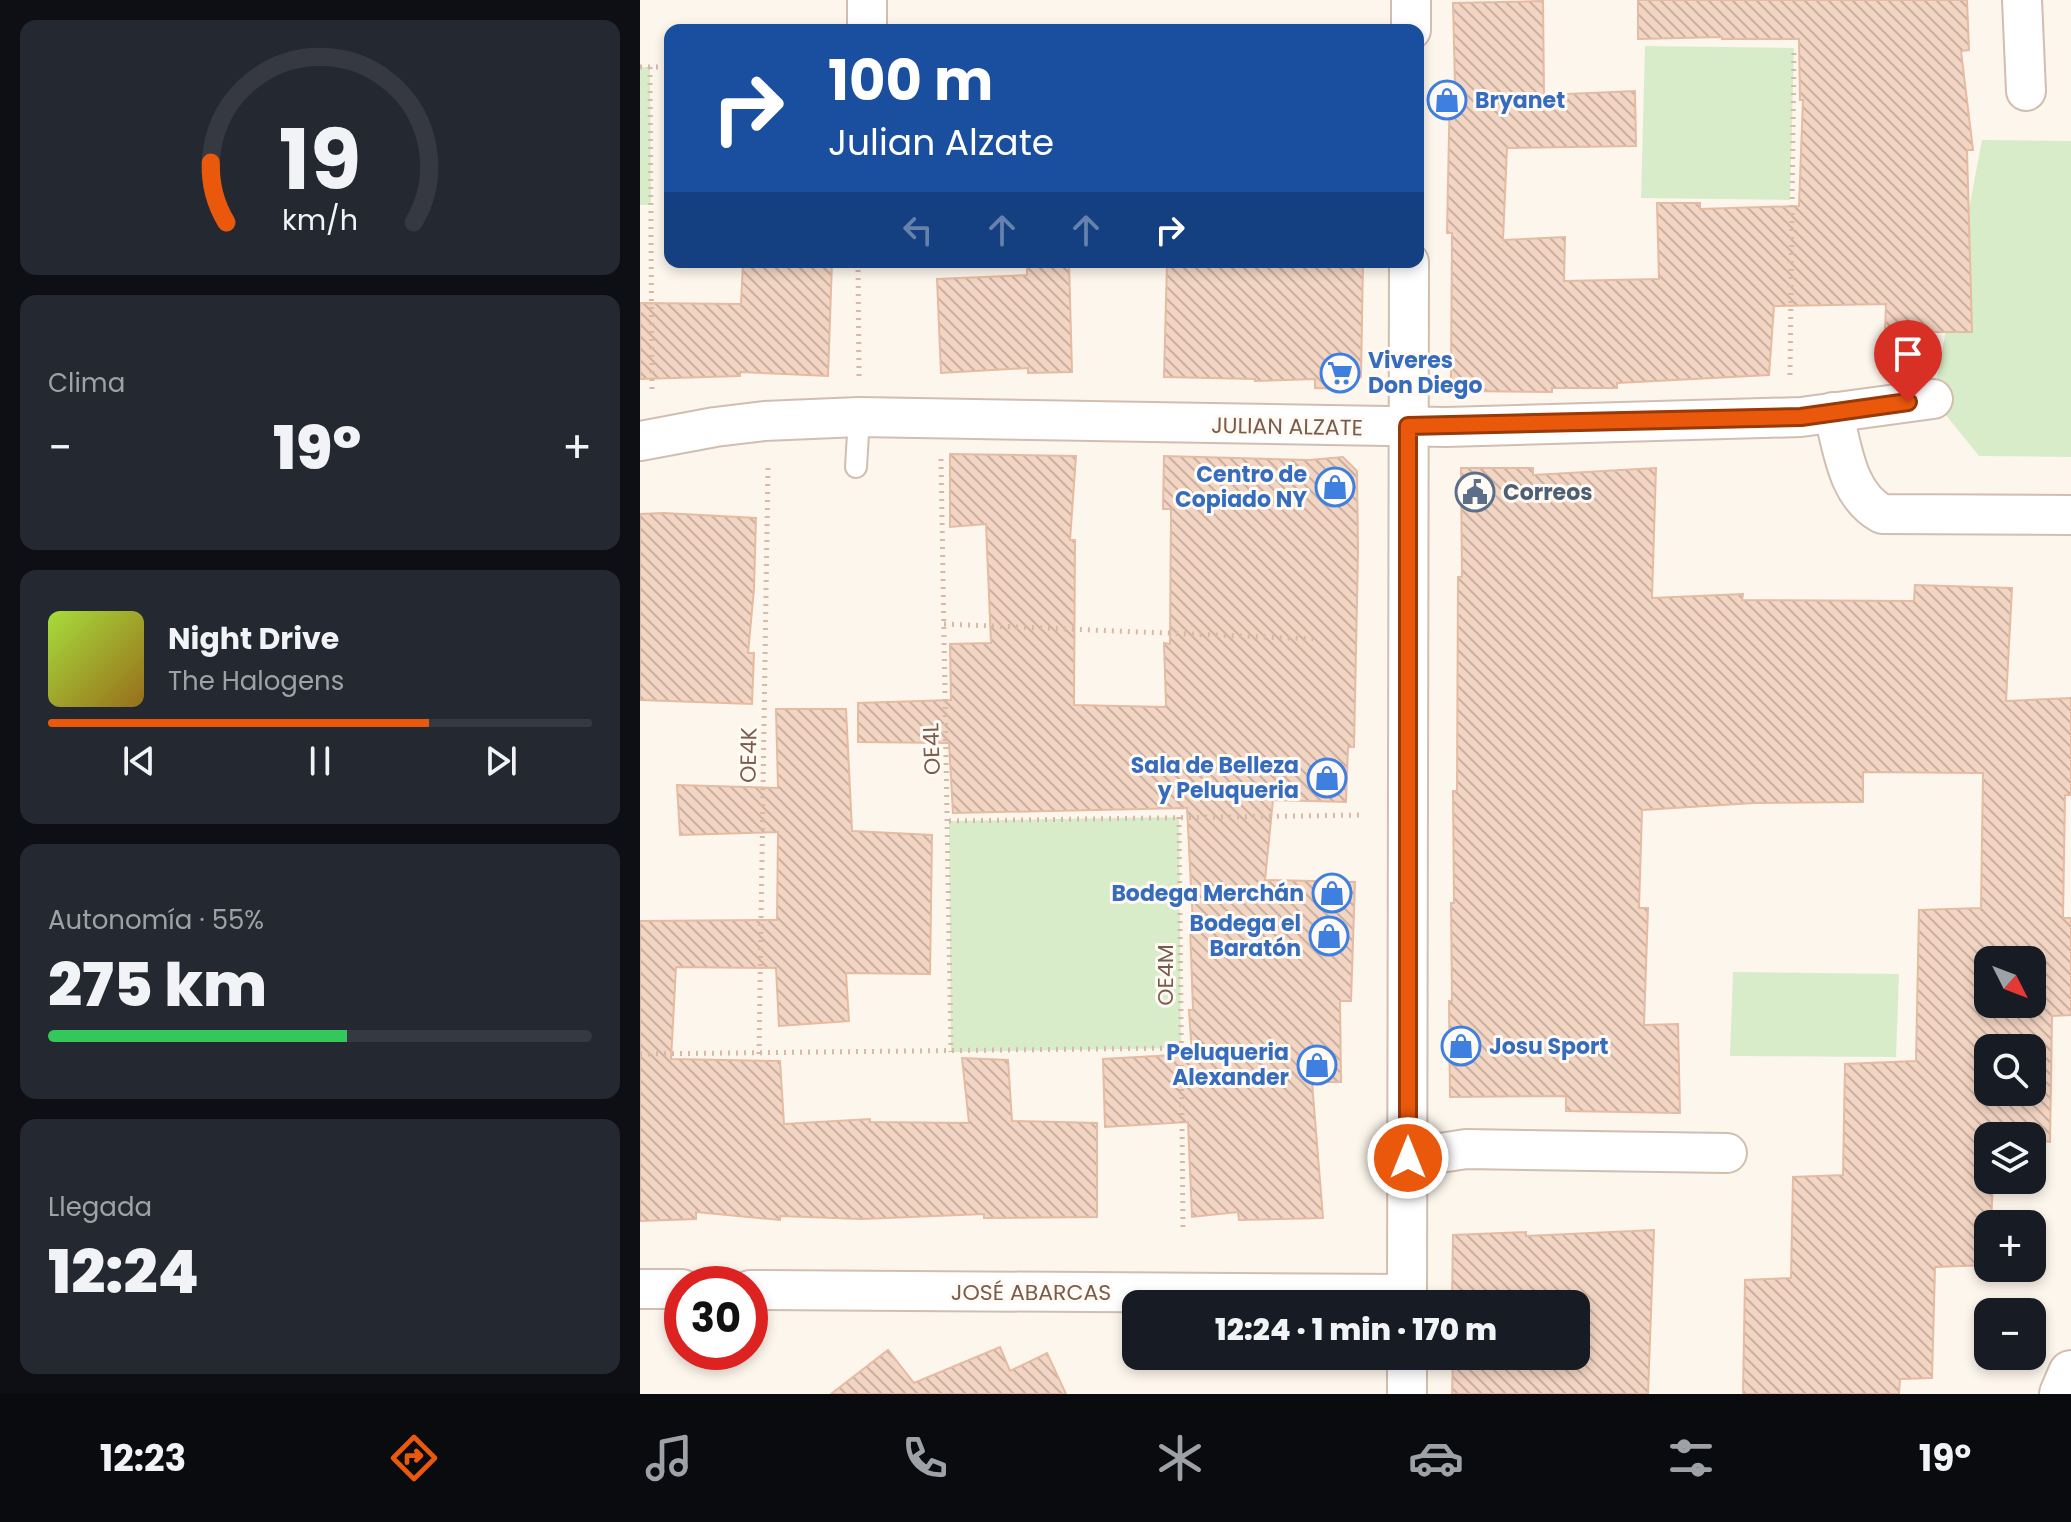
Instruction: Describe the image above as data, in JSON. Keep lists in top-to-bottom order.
{
  "streets": {
    "street": ["JULIAN ALZATE", "JOSÉ ABARCAS"],
    "path": ["OE4L", "OE4K", "OE4M"]
  },
  "places": {
    "shop": [
      "Bryanet",
      "Centro de Copiado NY",
      "Sala de Belleza y Peluqueria",
      "Bodega Merchán",
      "Bodega el Baratón",
      "Josu Sport",
      "Peluqueria Alexander"
    ],
    "supermarket": ["Viveres Don Diego"],
    "public building": ["Correos"]
  },
  "north": "bottom right",
  "page": {
    "turn": ["100 m", "Julian Alzate"],
    "tile": [
      "Clima",
      ["Autonomía · 55%", "275 km"],
      ["Llegada", "12:24"]
    ],
    "heat": ["−", "19°", "+"],
    "song": ["Night Drive", "The Halogens"],
    "map_buttons": ["+", "−"],
    "limit": "30",
    "trip": "12:24 · 1 min · 170 m",
    "tabs": ["12:23", "19°"],
    "gauge": ["19", "km/h"]
  }
}
